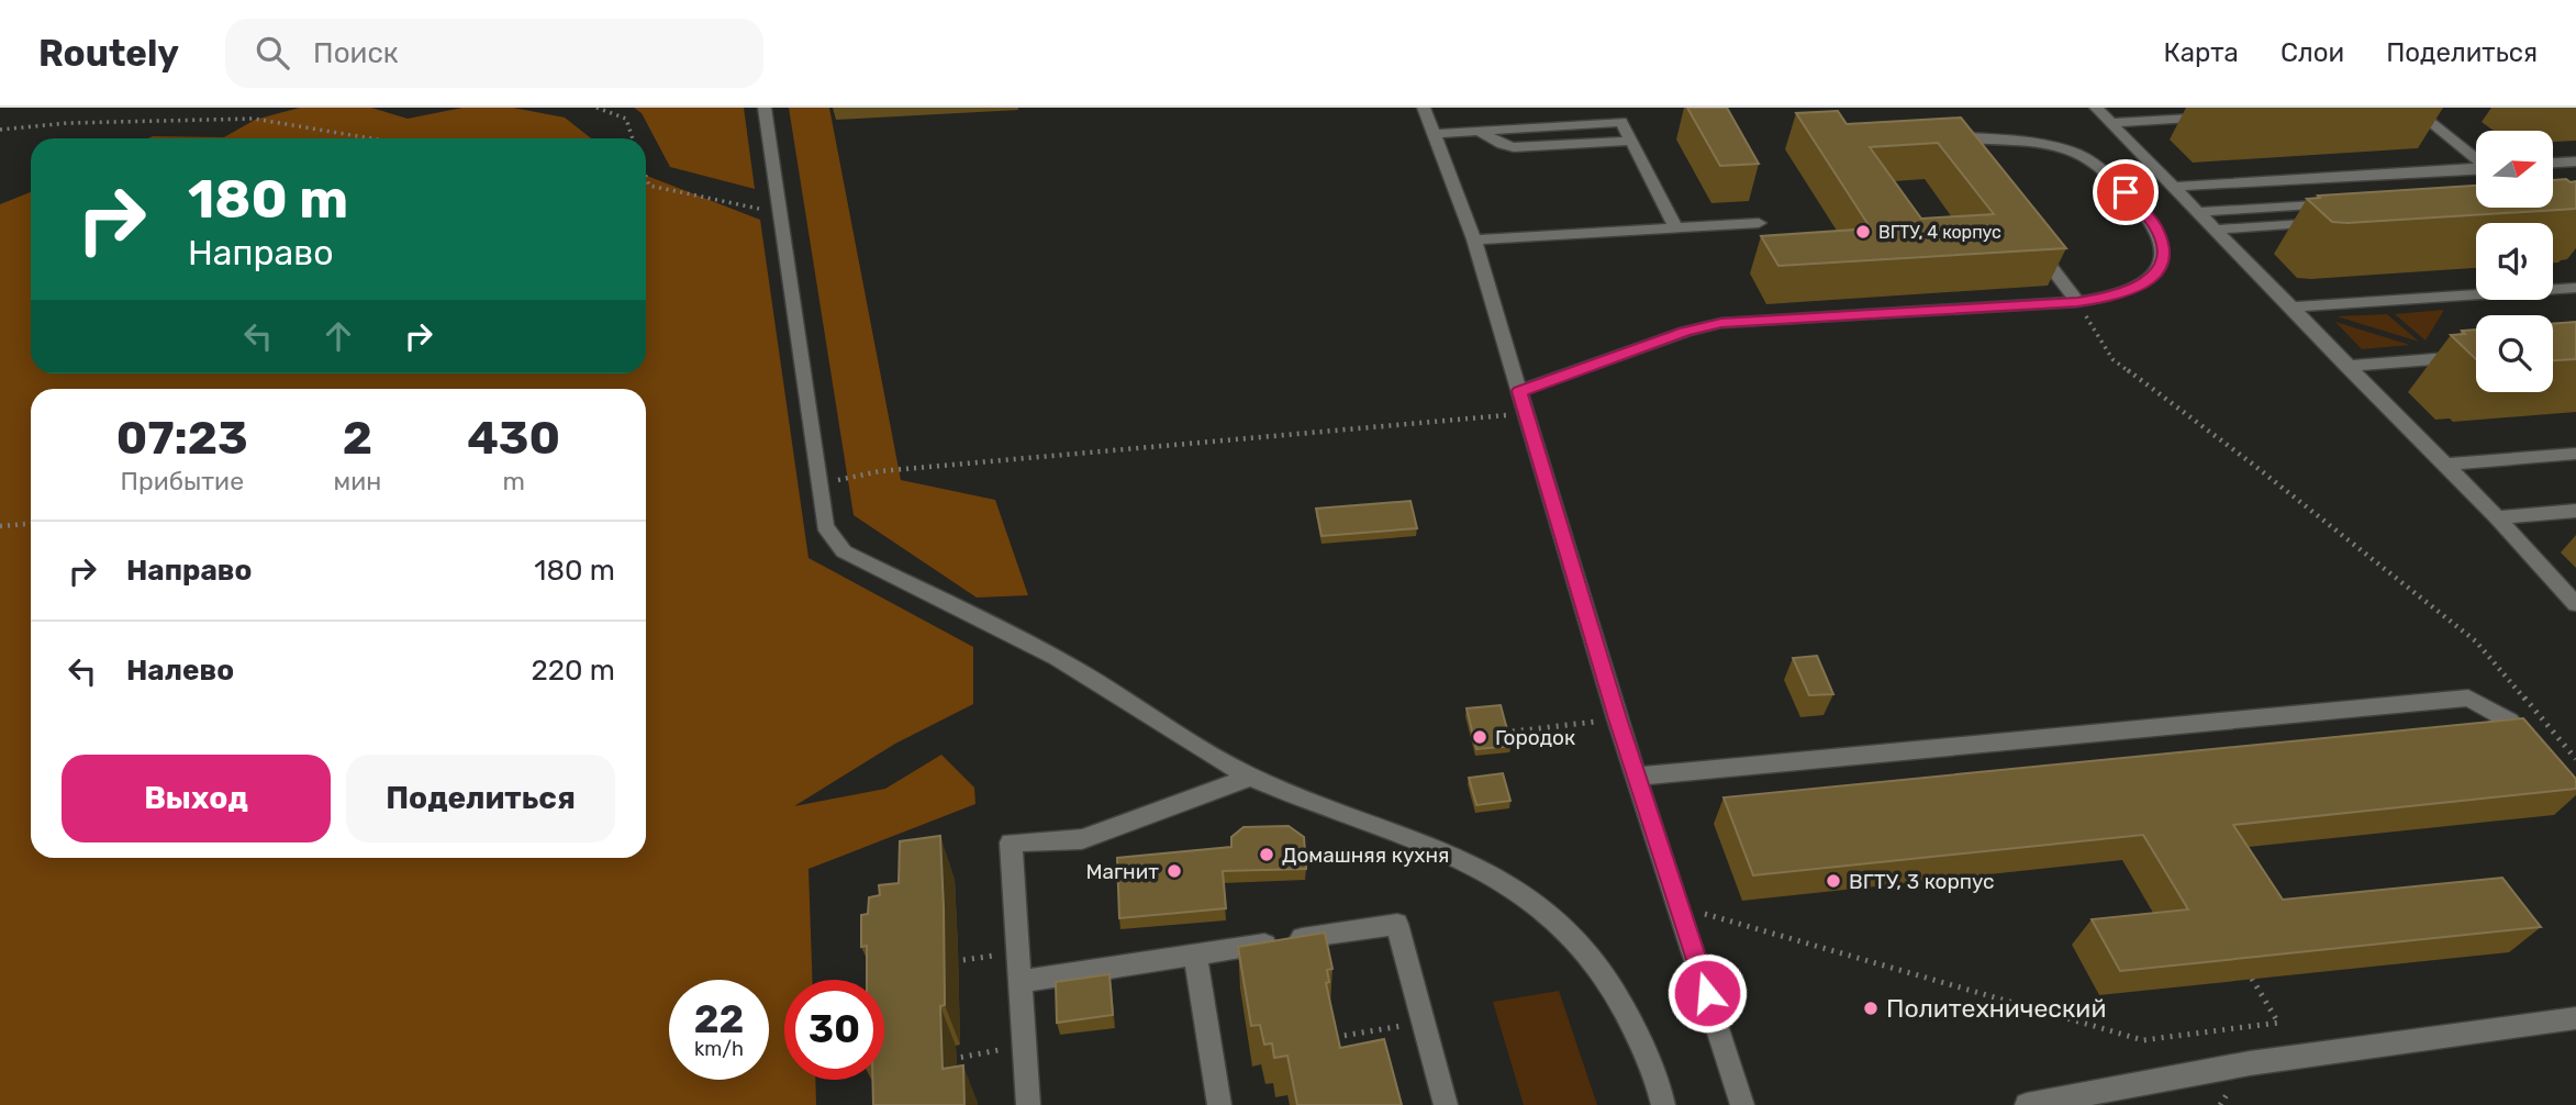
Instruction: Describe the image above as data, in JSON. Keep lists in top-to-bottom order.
{
  "places": [
    "ВГТУ, 4 корпус",
    "Городок",
    "Домашняя кухня",
    "Магнит",
    "ВГТУ, 3 корпус",
    "Политехнический"
  ],
  "north": "right",
  "page": {
    "header": "Routely",
    "search": "Поиск",
    "nav": ["Карта", "Слои", "Поделиться"],
    "turn": ["180 m", "Направо"],
    "eta": [
      "07:23",
      "Прибытие",
      "2",
      "мин",
      "430",
      "m"
    ],
    "list": [
      {
        "name": "Направо",
        "value": "180 m"
      },
      {
        "name": "Налево",
        "value": "220 m"
      }
    ],
    "buttons": ["Выход", "Поделиться"],
    "speed": "22 km/h",
    "limit": "30"
  }
}
